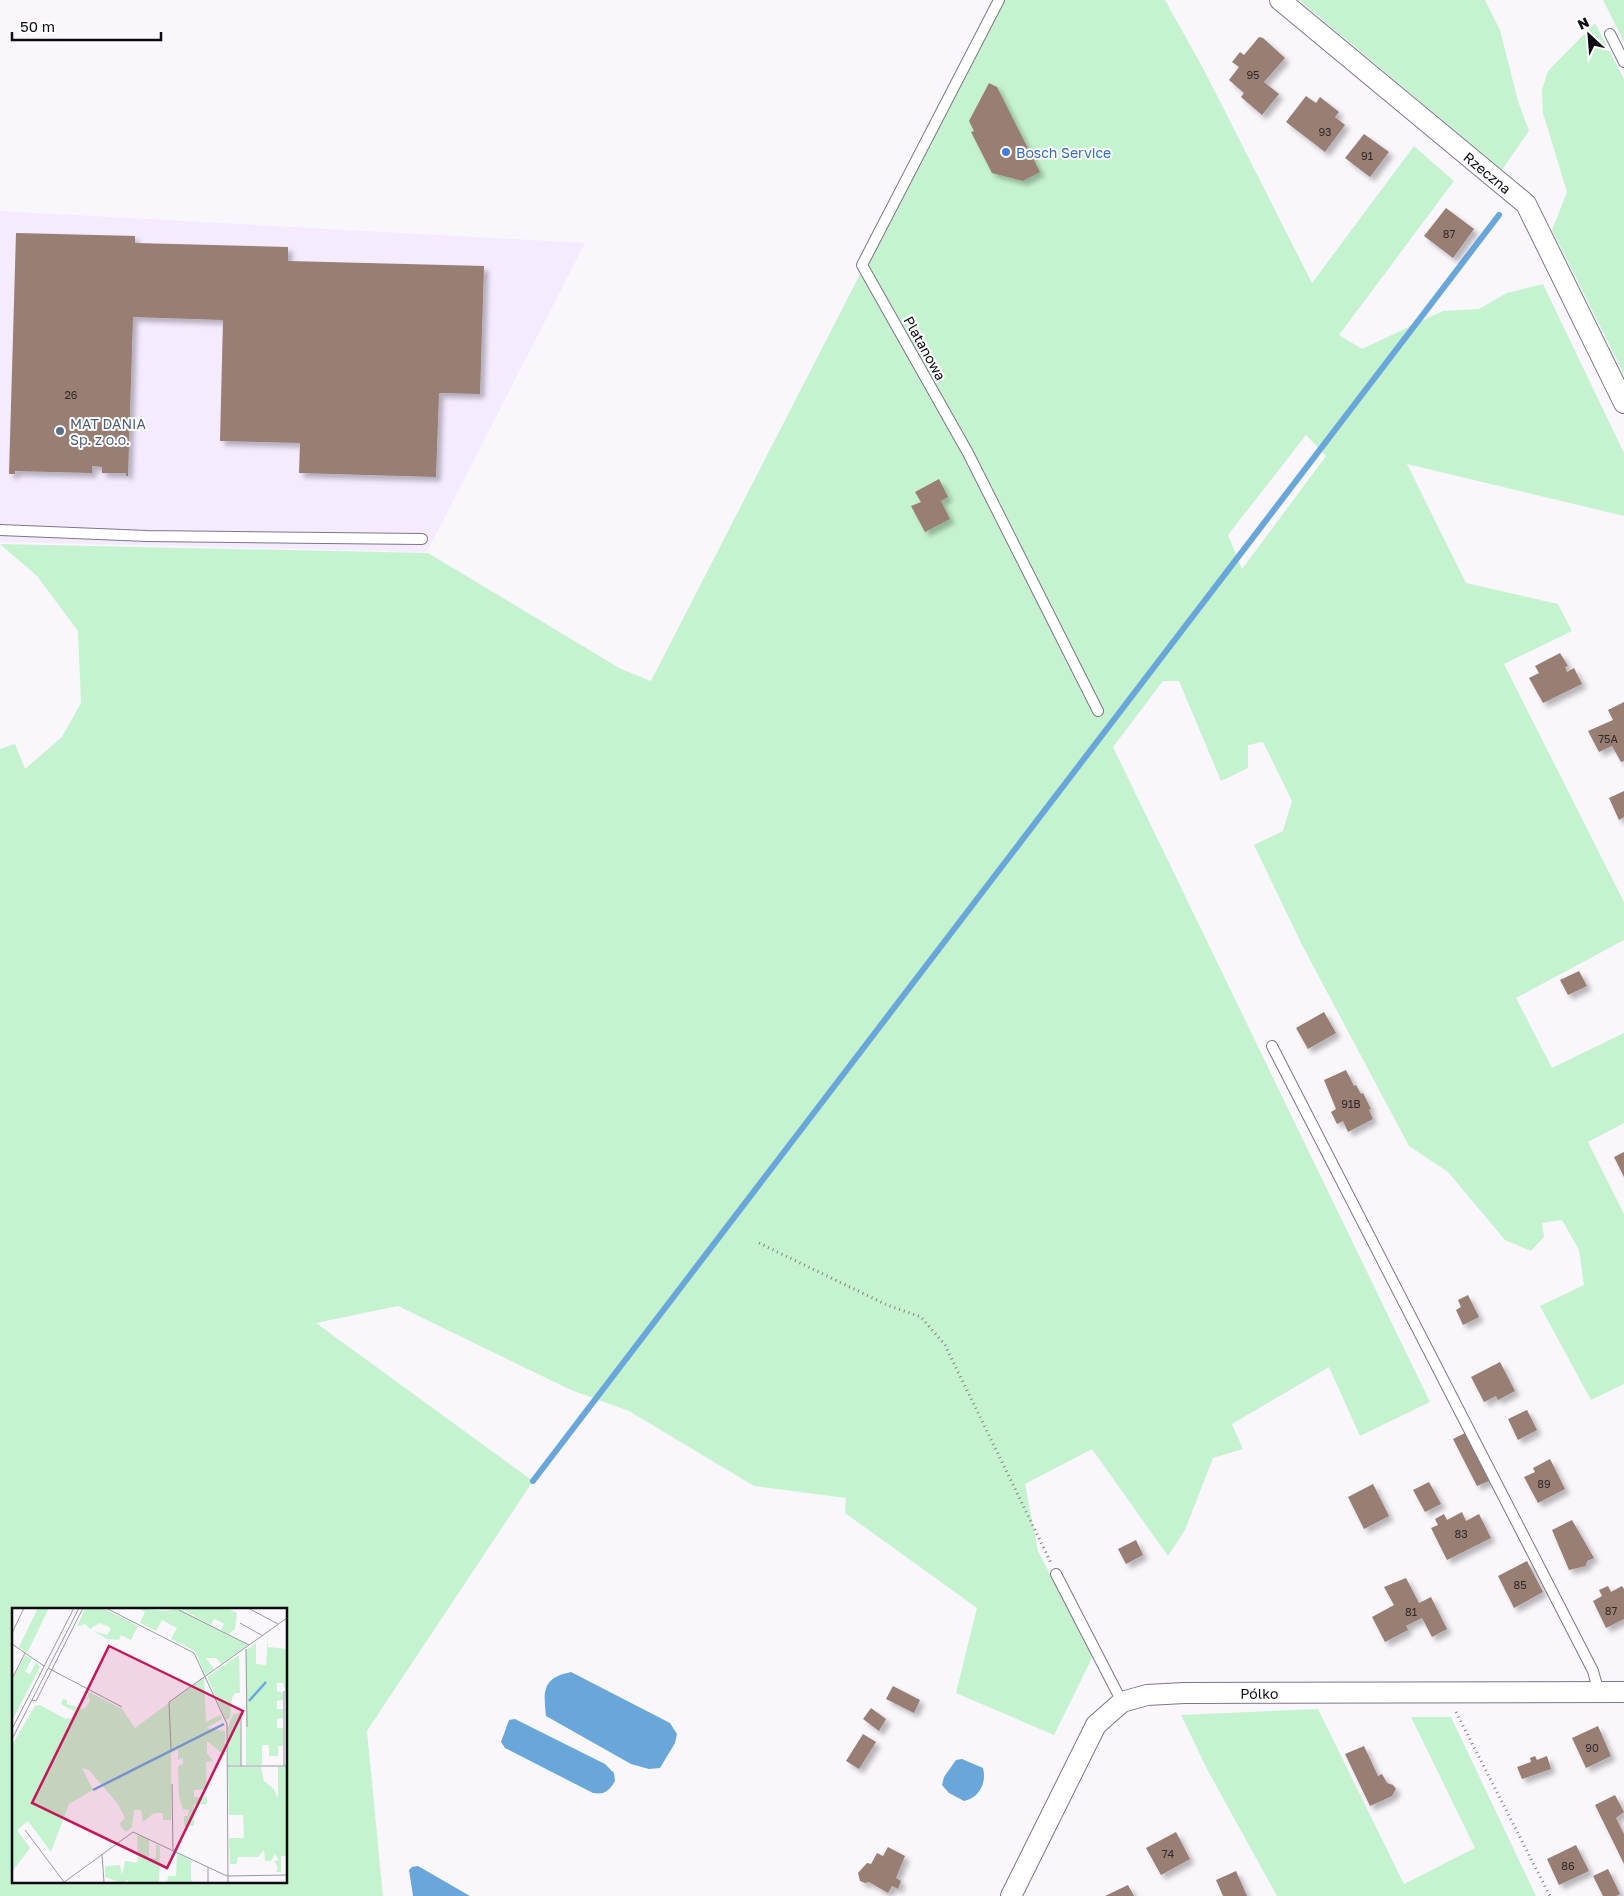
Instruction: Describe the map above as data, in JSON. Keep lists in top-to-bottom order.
{
  "streets": {
    "street": ["Rzeczna", "Pólko"],
    "lane": ["Platanowa"]
  },
  "places": ["Bosch Service", "MAT DANIA Sp. z o.o."],
  "house_numbers": [
    "95",
    "93",
    "91",
    "87",
    "26",
    "75A",
    "91B",
    "89",
    "83",
    "85",
    "87",
    "81",
    "90",
    "74",
    "86"
  ],
  "scale_bar": "50 m",
  "north": "top left"
}
